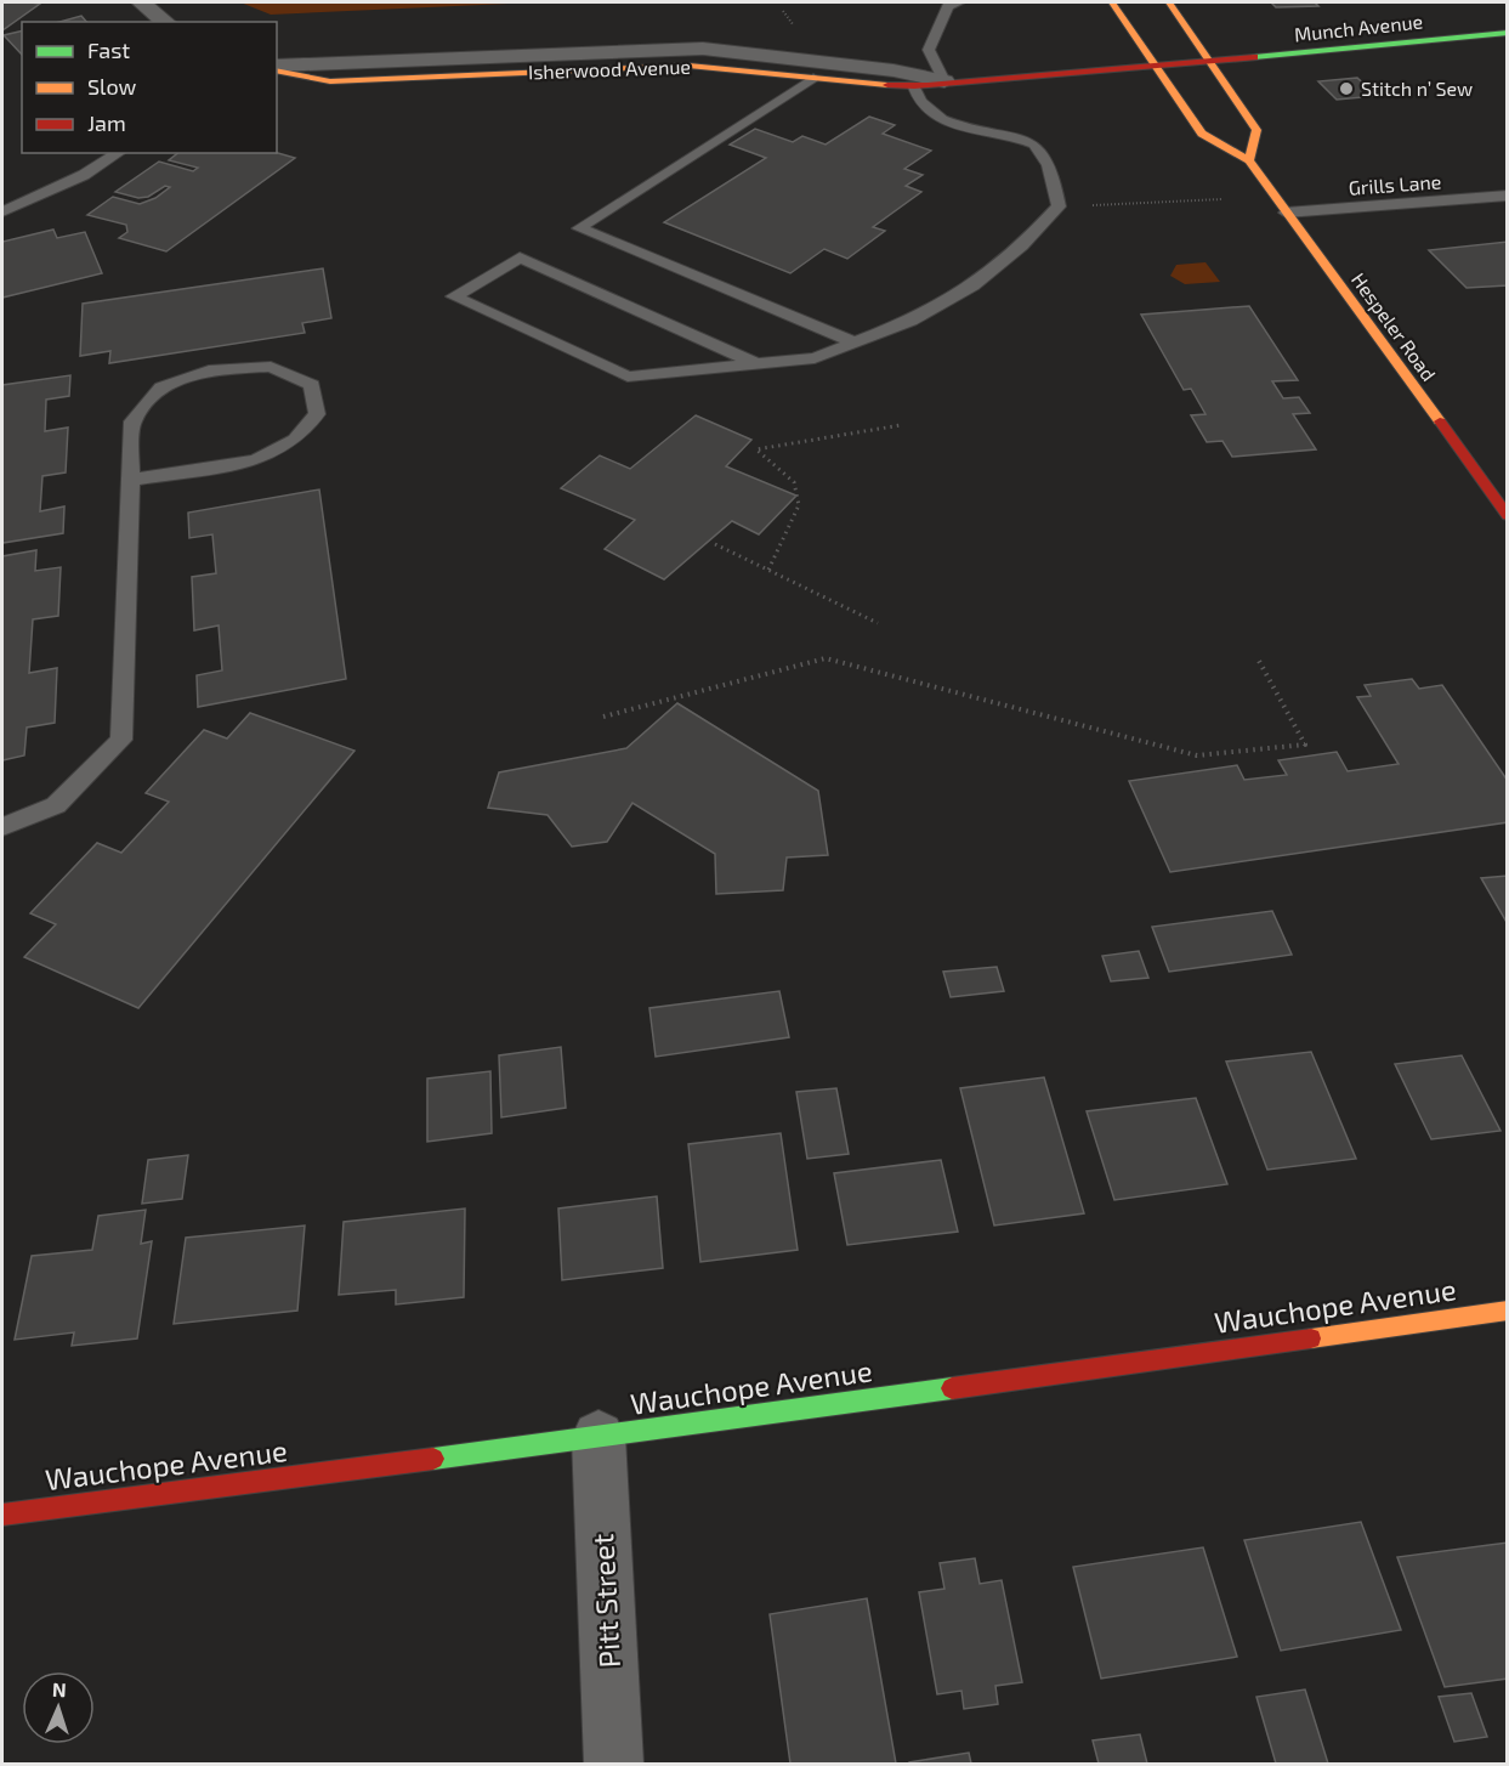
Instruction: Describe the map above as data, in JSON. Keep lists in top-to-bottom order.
{
  "streets": {
    "street": [
      "Munch Avenue",
      "Isherwood Avenue",
      "Hespeler Road",
      "Wauchope Avenue",
      "Pitt Street"
    ],
    "lane": ["Grills Lane"]
  },
  "crossings": [
    ["Munch Avenue", "Isherwood Avenue"],
    ["Isherwood Avenue", "Hespeler Road"],
    ["Grills Lane", "Hespeler Road"],
    ["Wauchope Avenue", "Pitt Street"]
  ],
  "places": ["Stitch n’ Sew"],
  "legend": ["Fast", "Slow", "Jam"],
  "north": "top"
}
